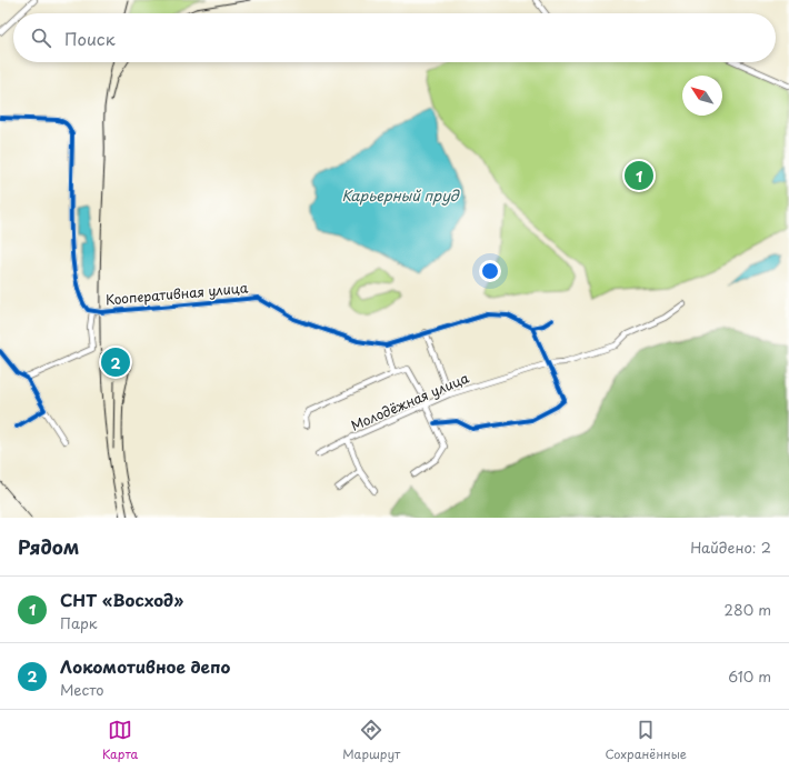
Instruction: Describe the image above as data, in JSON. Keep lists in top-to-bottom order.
{
  "streets": {
    "street": ["Кооперативная улица", "Молодёжная улица"]
  },
  "water": ["Карьерный пруд"],
  "north": "top left",
  "page": {
    "search": "Поиск",
    "pins": ["1", "2"],
    "heading": ["Рядом", "Найдено: 2"],
    "list": [
      {
        "mark": "1",
        "name": "СНТ «Восход»",
        "note": "Парк",
        "value": "280 m"
      },
      {
        "mark": "2",
        "name": "Локомотивное депо",
        "note": "Место",
        "value": "610 m"
      }
    ],
    "nav": ["Карта", "Маршрут", "Сохранённые"]
  }
}
